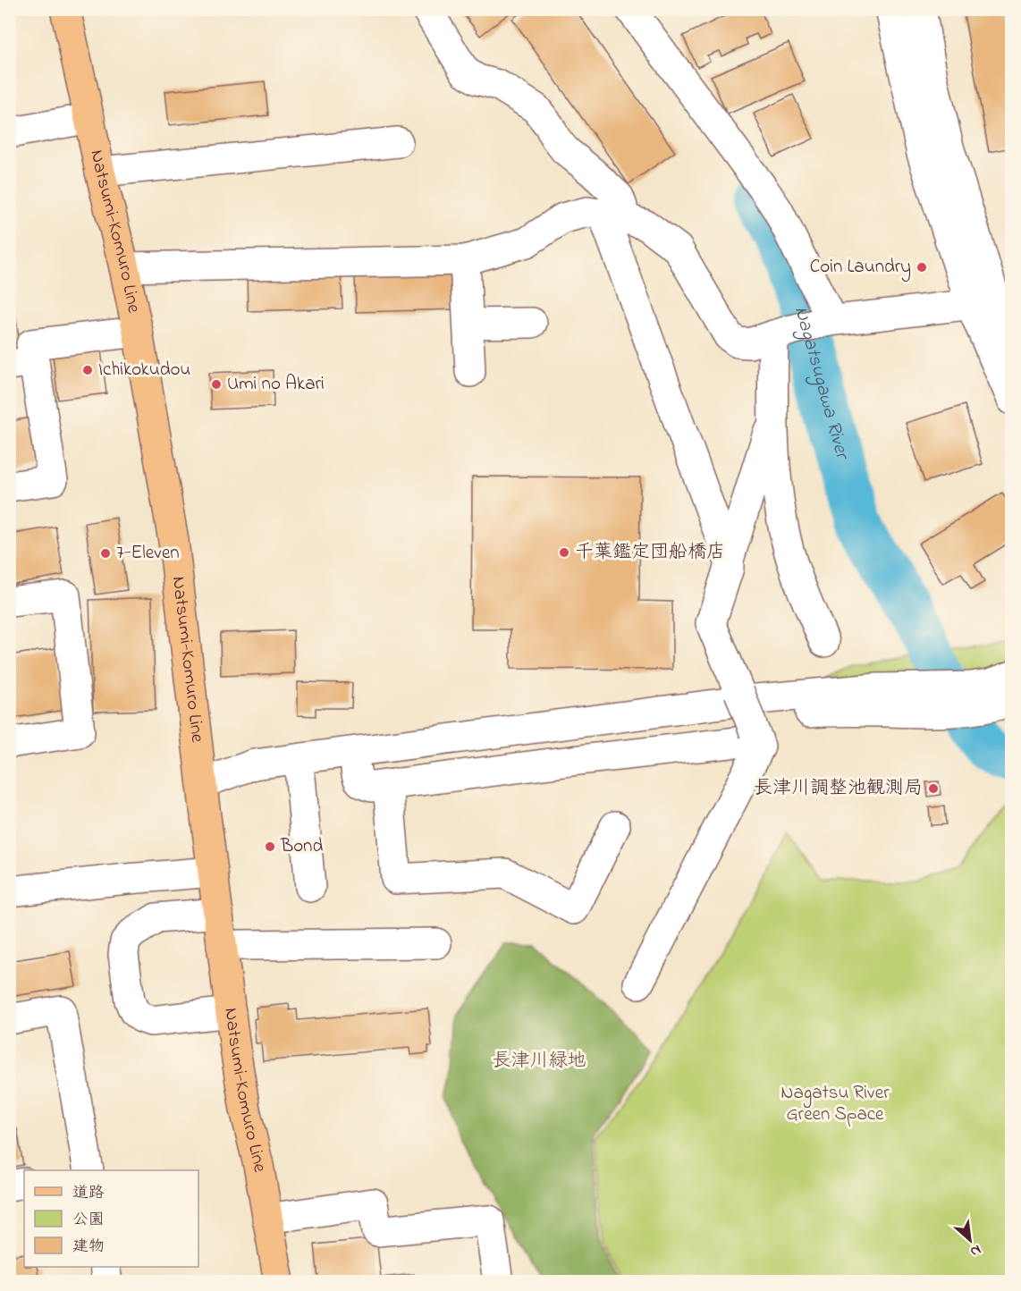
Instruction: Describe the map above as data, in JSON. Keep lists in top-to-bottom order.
{
  "streets": {
    "main road": ["Natsumi-Komuro Line"]
  },
  "water": ["Nagatsugawa River"],
  "parks": ["長津川緑地", "Nagatsu River Green Space"],
  "places": [
    "Coin Laundry",
    "Ichikokudou",
    "Umi no Akari",
    "千葉鑑定団船橋店",
    "7-Eleven",
    "長津川調整池観測局",
    "Bond"
  ],
  "legend": ["道路", "公園", "建物"],
  "north": "bottom right"
}
